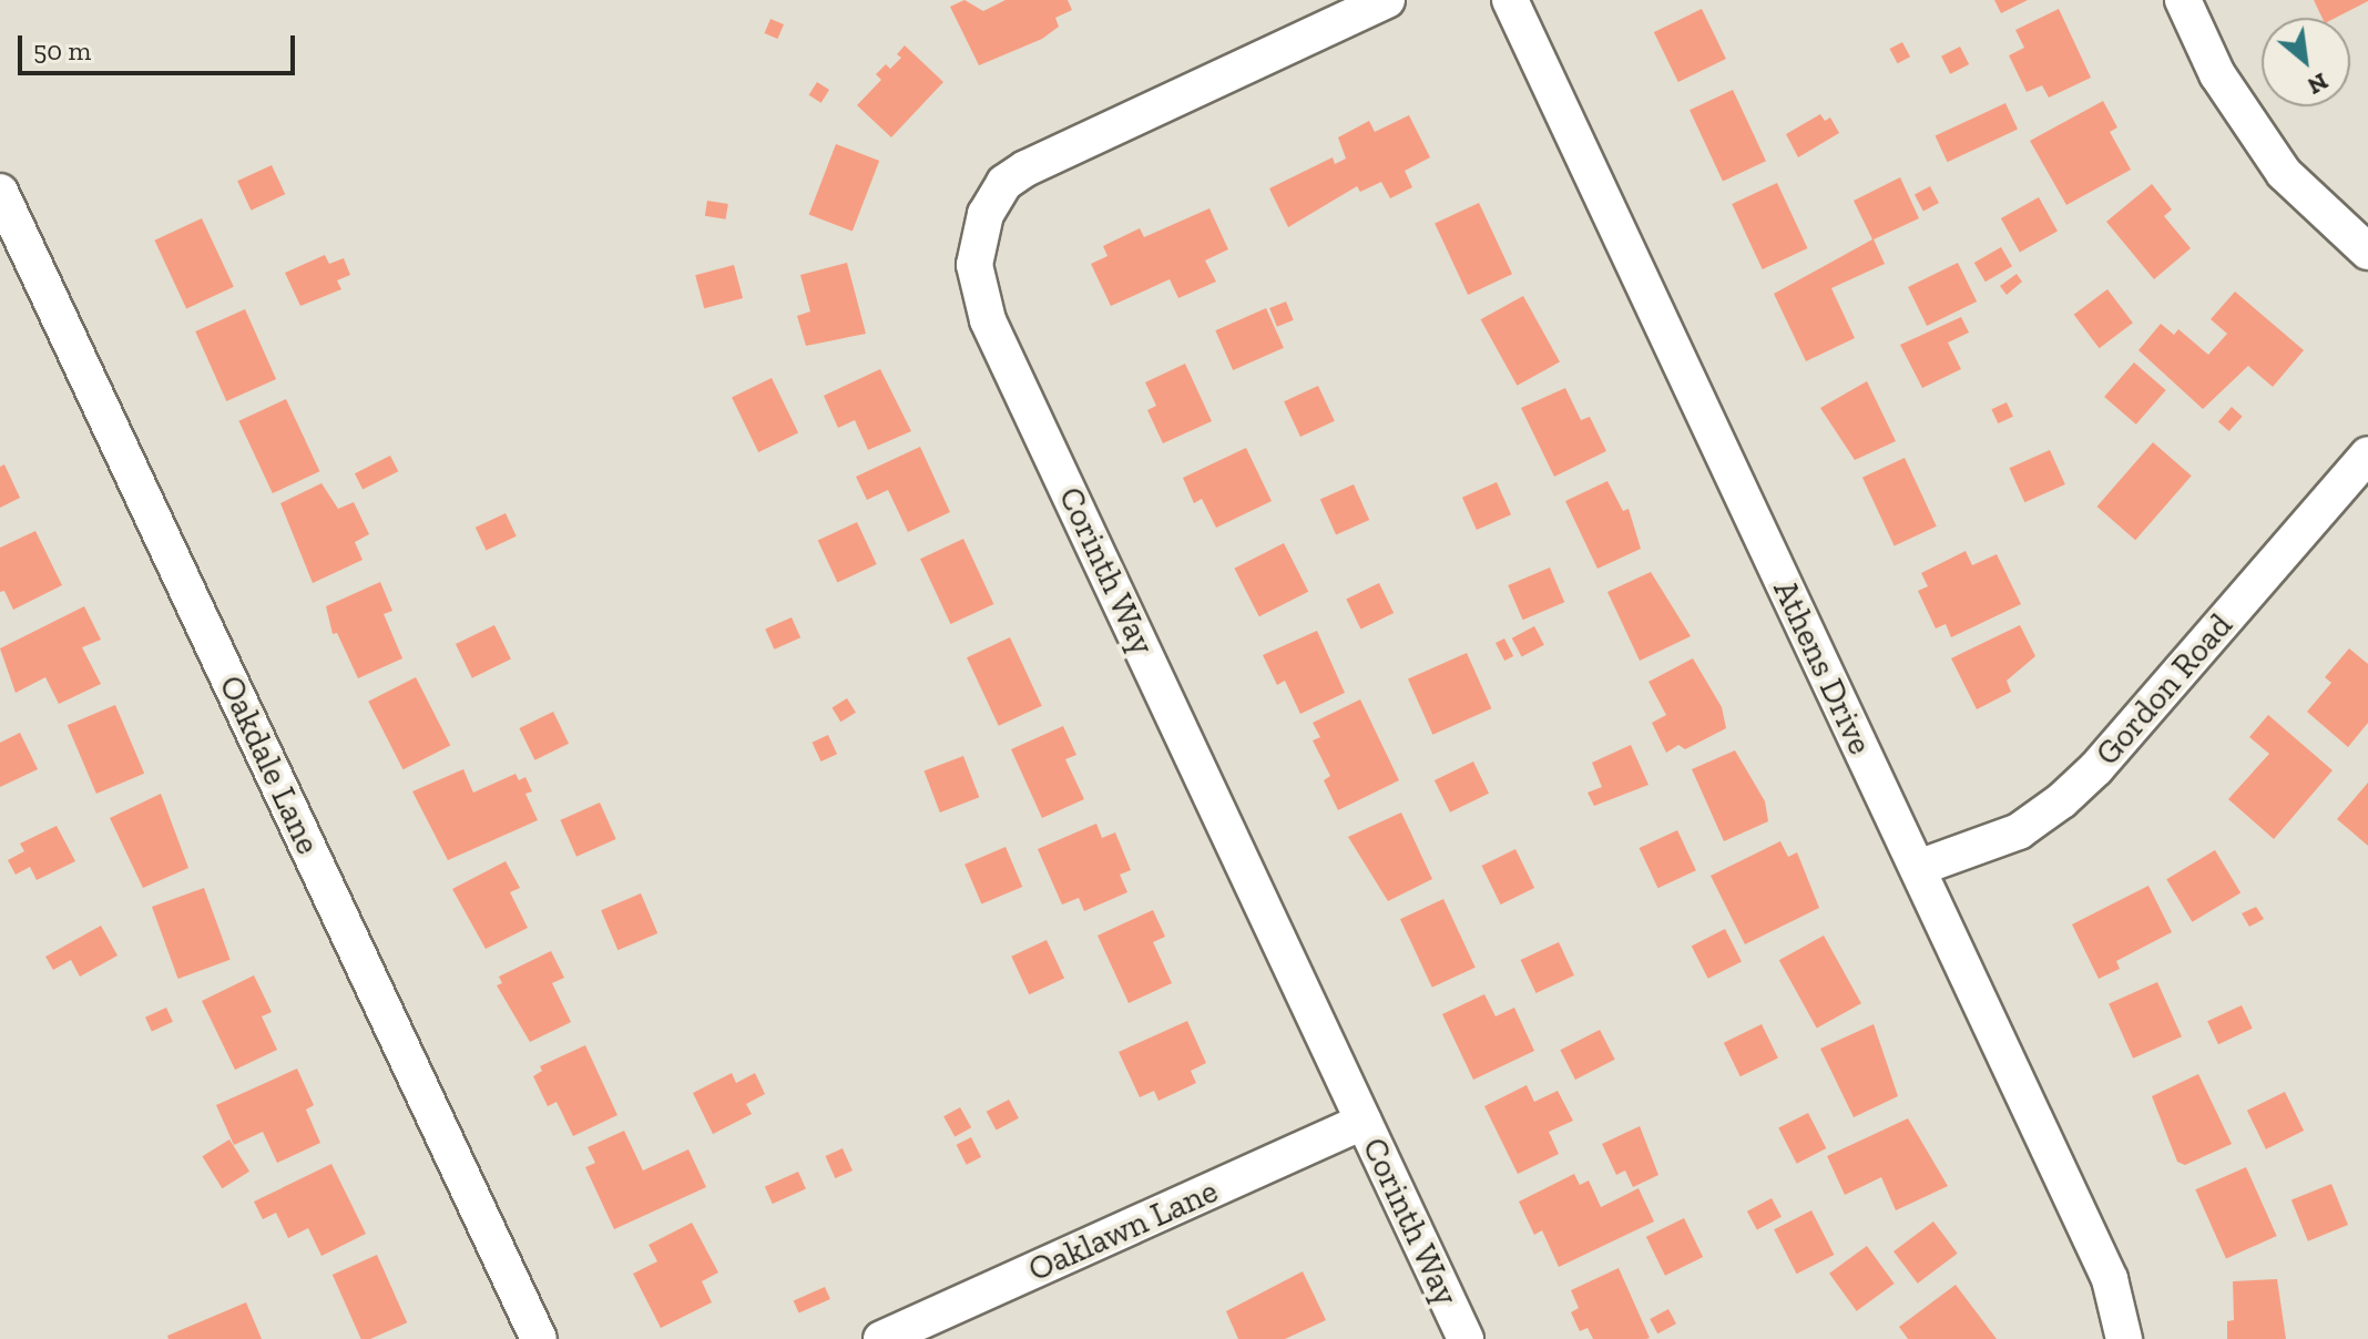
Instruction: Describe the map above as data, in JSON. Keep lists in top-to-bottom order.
{
  "streets": {
    "street": [
      "Corinth Way",
      "Athens Drive",
      "Gordon Road",
      "Oakdale Lane",
      "Oaklawn Lane"
    ]
  },
  "crossings": [
    ["Corinth Way", "Oaklawn Lane"],
    ["Athens Drive", "Gordon Road"]
  ],
  "scale_bar": "50 m",
  "north": "bottom right"
}
